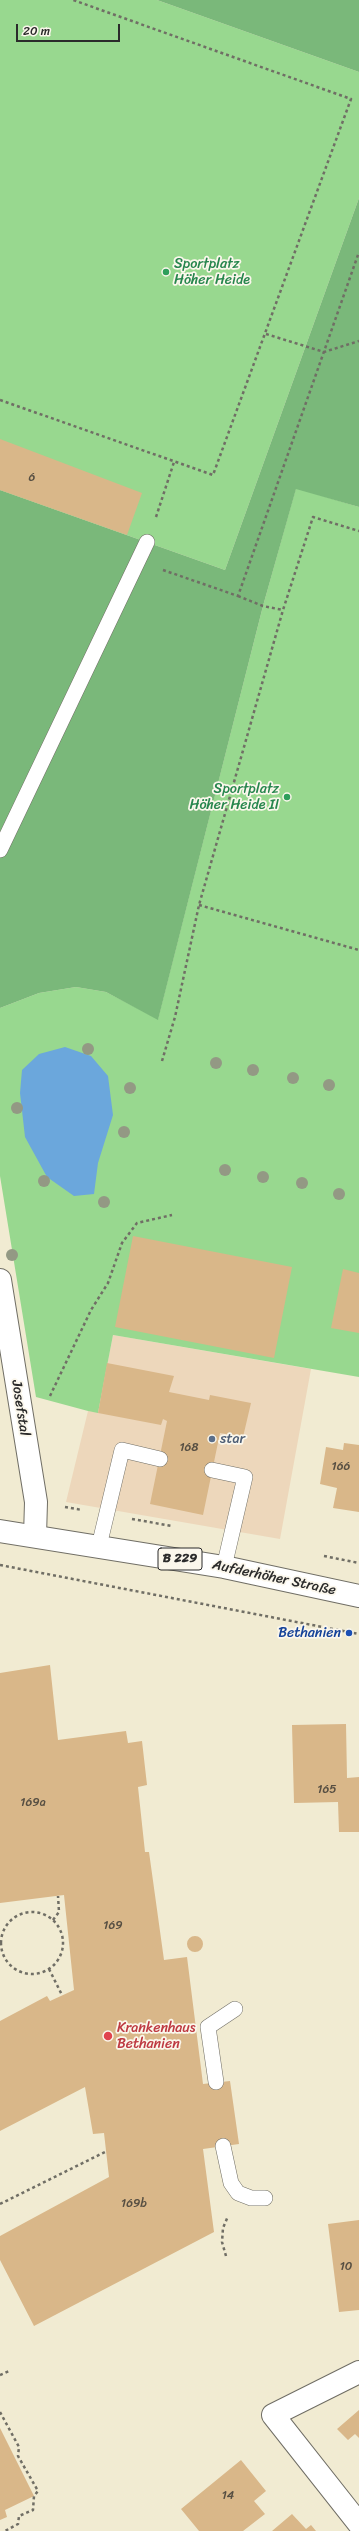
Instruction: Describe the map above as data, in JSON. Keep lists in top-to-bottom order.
{
  "streets": {
    "street": ["Josefstal", "B 229", "Aufderhöher Straße"]
  },
  "crossings": [
    ["Josefstal", "Aufderhöher Straße"]
  ],
  "places": [
    "Sportplatz Höher Heide",
    "Sportplatz Höher Heide II",
    "star",
    "Bethanien",
    "Krankenhaus Bethanien"
  ],
  "house_numbers": [
    "6",
    "168",
    "166",
    "165",
    "169a",
    "169",
    "169b",
    "10",
    "14"
  ],
  "scale_bar": "20 m"
}
